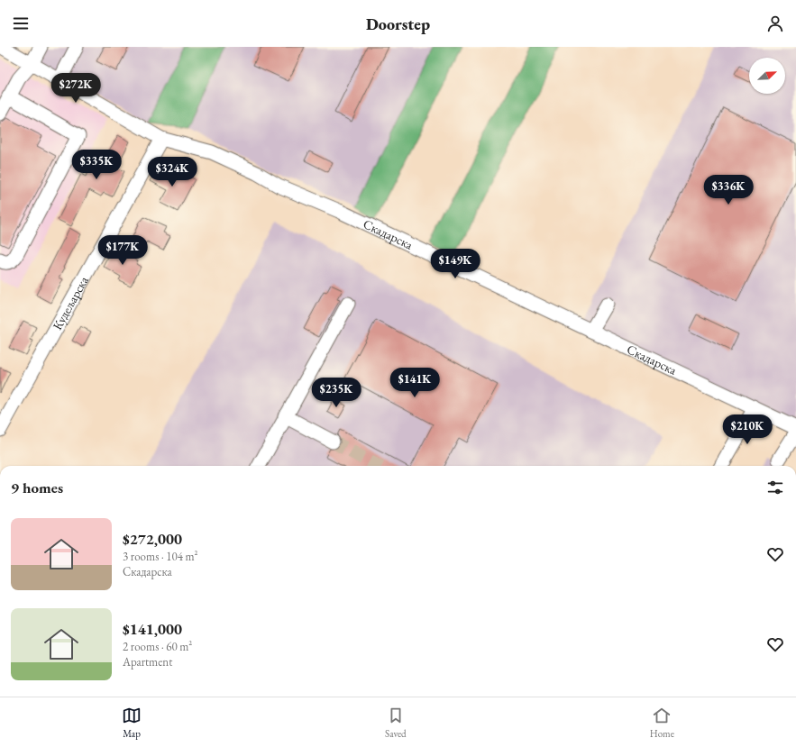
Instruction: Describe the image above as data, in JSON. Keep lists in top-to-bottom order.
{
  "streets": {
    "street": ["Скадарска", "Кудељарска"]
  },
  "crossings": [
    ["Скадарска", "Кудељарска"]
  ],
  "north": "top right",
  "page": {
    "header": "Doorstep",
    "price": [
      "$272K",
      "$335K",
      "$324K",
      "$336K",
      "$177K",
      "$149K",
      "$141K",
      "$235K",
      "$210K"
    ],
    "heading": "9 homes",
    "list": [
      {
        "name": "$272,000",
        "note": "3 rooms · 104 m² · Скадарска"
      },
      {
        "name": "$141,000",
        "note": "2 rooms · 60 m² · Apartment"
      }
    ],
    "tabs": ["Map", "Saved", "Home"]
  }
}
